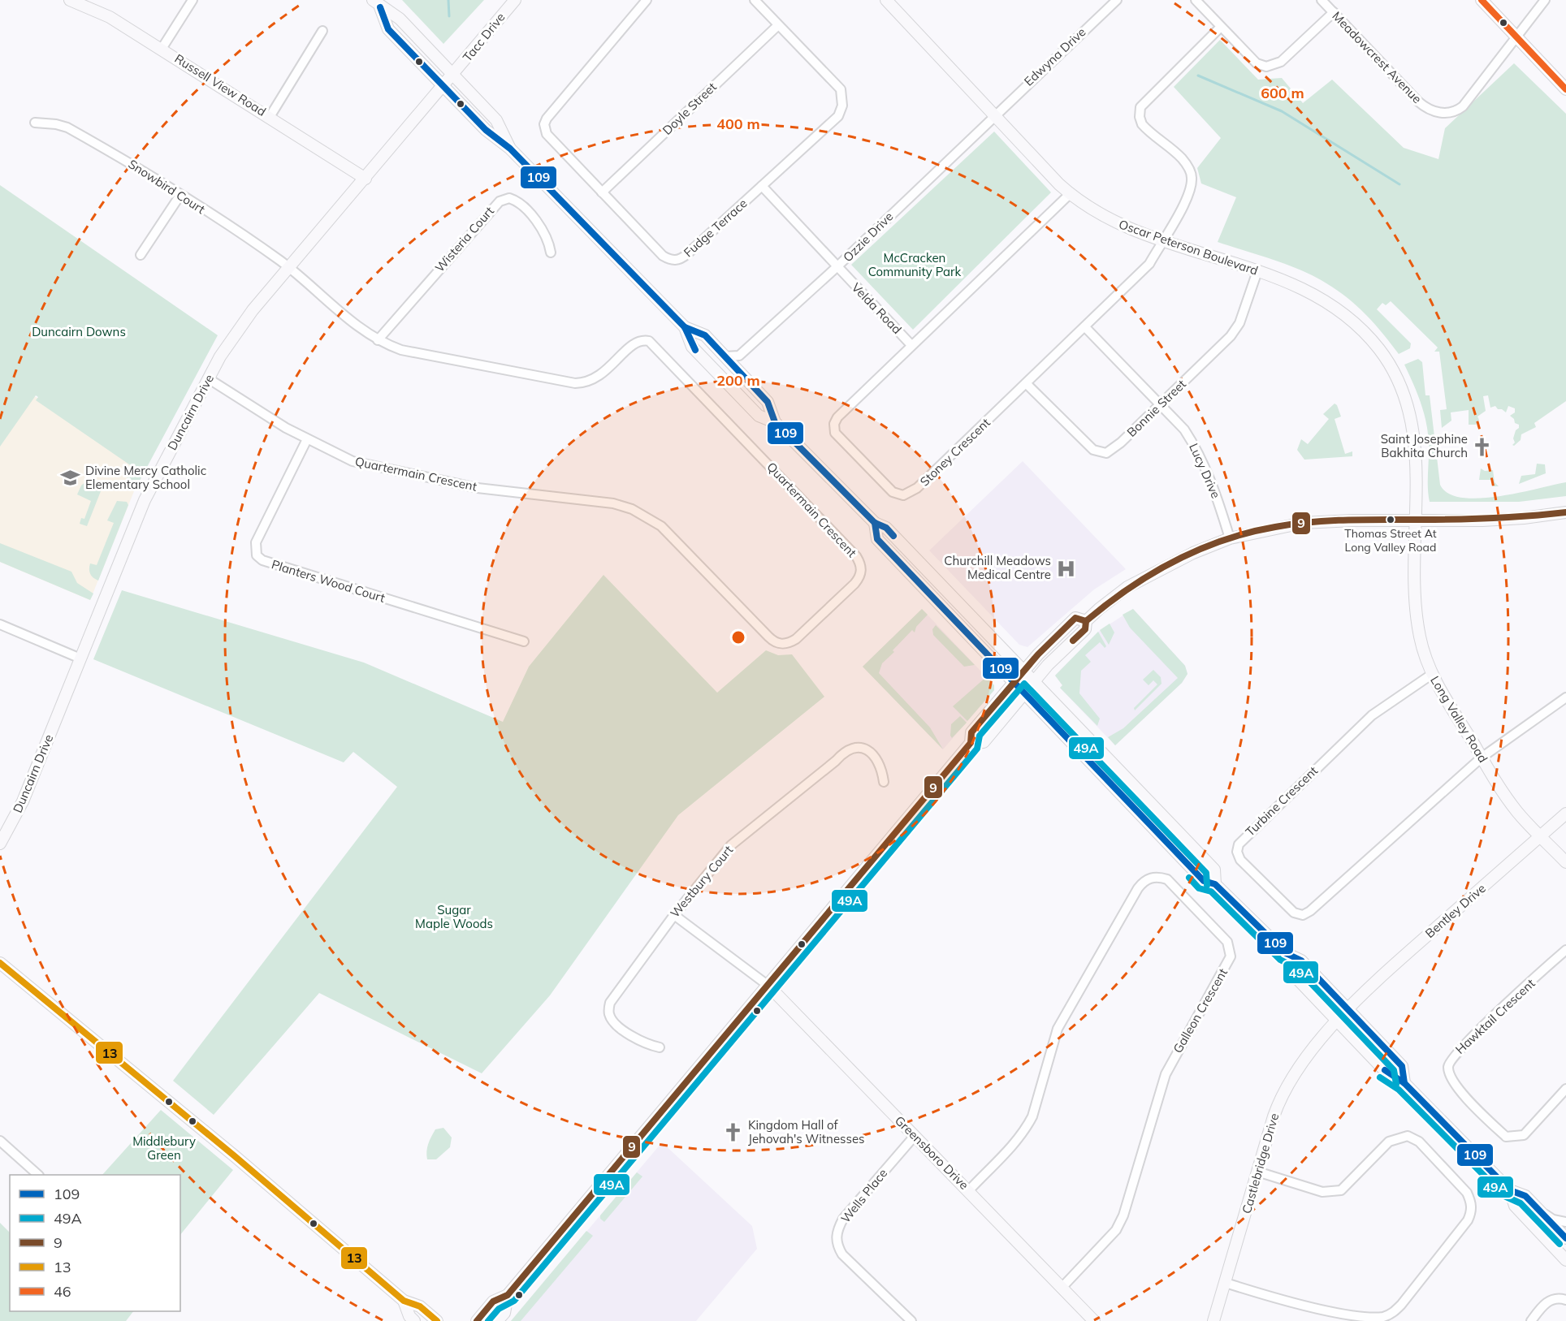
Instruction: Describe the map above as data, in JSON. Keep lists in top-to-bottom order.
{
  "streets": {
    "street": [
      "Tacc Drive",
      "Edwyna Drive",
      "Meadowcrest Avenue",
      "Russell View Road",
      "Doyle Street",
      "Snowbird Court",
      "Fudge Terrace",
      "Ozzie Drive",
      "Wisteria Court",
      "Oscar Peterson Boulevard",
      "Velda Road",
      "Bonnie Street",
      "Duncairn Drive",
      "Stoney Crescent",
      "Lucy Drive",
      "Quartermain Crescent",
      "Planters Wood Court",
      "Long Valley Road",
      "Turbine Crescent",
      "Westbury Court",
      "Bentley Drive",
      "Galleon Crescent",
      "Hawktail Crescent",
      "Greensboro Drive",
      "Castlebridge Drive",
      "Wells Place"
    ]
  },
  "crossings": [
    ["Tacc Drive", "Duncairn Drive"],
    ["Edwyna Drive", "Ozzie Drive"],
    ["Edwyna Drive", "Oscar Peterson Boulevard"],
    ["Russell View Road", "Duncairn Drive"],
    ["Doyle Street", "Fudge Terrace"],
    ["Snowbird Court", "Duncairn Drive"],
    ["Snowbird Court", "Quartermain Crescent"],
    ["Fudge Terrace", "Velda Road"],
    ["Ozzie Drive", "Oscar Peterson Boulevard"],
    ["Ozzie Drive", "Velda Road"],
    ["Wisteria Court", "Quartermain Crescent"],
    ["Oscar Peterson Boulevard", "Bonnie Street"],
    ["Oscar Peterson Boulevard", "Stoney Crescent"],
    ["Oscar Peterson Boulevard", "Long Valley Road"],
    ["Velda Road", "Stoney Crescent"],
    ["Bonnie Street", "Stoney Crescent"],
    ["Bonnie Street", "Lucy Drive"],
    ["Duncairn Drive", "Quartermain Crescent"],
    ["Stoney Crescent", "Lucy Drive"],
    ["Quartermain Crescent", "Planters Wood Court"],
    ["Long Valley Road", "Turbine Crescent"],
    ["Long Valley Road", "Bentley Drive"],
    ["Bentley Drive", "Castlebridge Drive"],
    ["Galleon Crescent", "Greensboro Drive"],
    ["Greensboro Drive", "Wells Place"]
  ],
  "parks": [
    "McCracken Community Park",
    "Duncairn Downs",
    "Sugar Maple Woods",
    "Middlebury Green"
  ],
  "places": {
    "church": ["Saint Josephine Bakhita Church", "Kingdom Hall of Jehovah's Witnesses"],
    "school or university": ["Divine Mercy Catholic Elementary School"],
    "other": ["Thomas Street At Long Valley Road"],
    "hospital": ["Churchill Meadows Medical Centre"]
  },
  "lines": [
    "transit line 46",
    "transit line 109",
    "transit line 9",
    "transit line 49A",
    "transit line 13"
  ],
  "legend": [
    "109",
    "49A",
    "9",
    "13",
    "46"
  ],
  "rings": ["600 m", "400 m", "200 m"]
}
